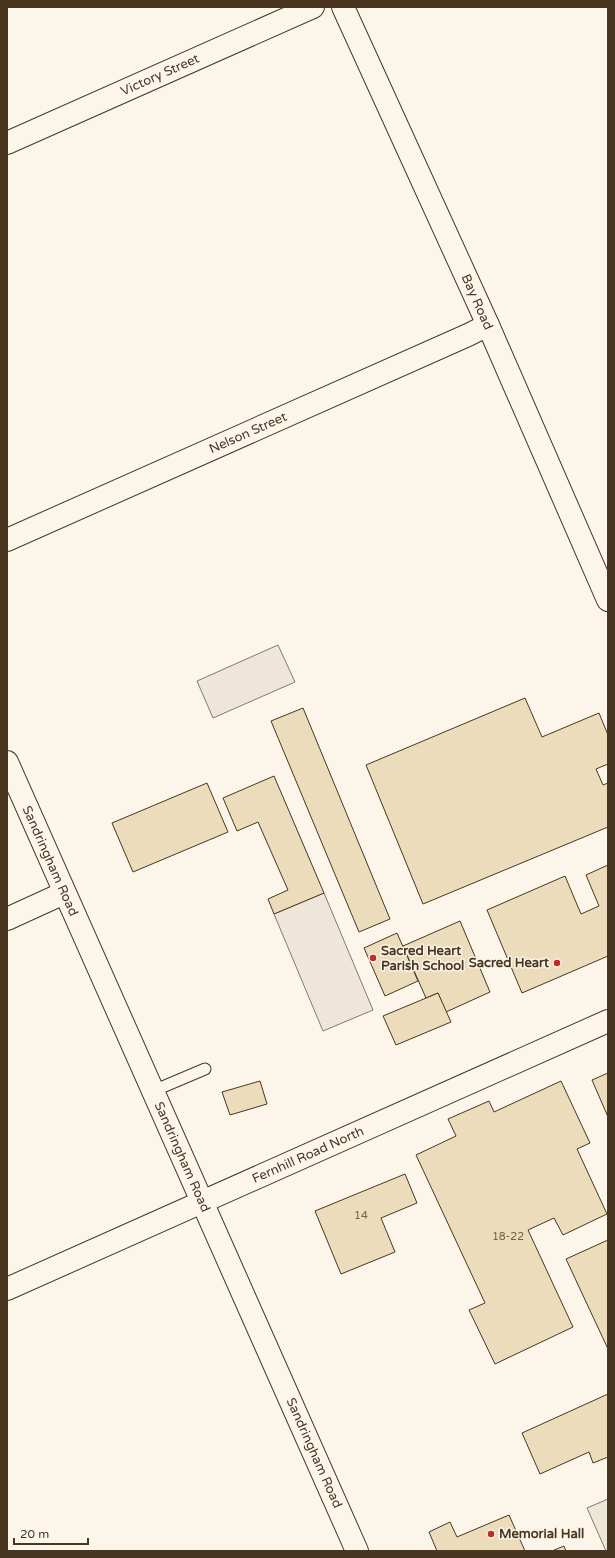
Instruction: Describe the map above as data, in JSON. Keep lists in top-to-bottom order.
{
  "streets": {
    "street": [
      "Victory Street",
      "Bay Road",
      "Nelson Street",
      "Sandringham Road",
      "Fernhill Road North"
    ]
  },
  "crossings": [
    ["Bay Road", "Nelson Street"],
    ["Sandringham Road", "Fernhill Road North"]
  ],
  "places": ["Sacred Heart Parish School", "Sacred Heart", "Memorial Hall"],
  "house_numbers": ["14", "18-22"],
  "scale_bar": "20 m"
}
